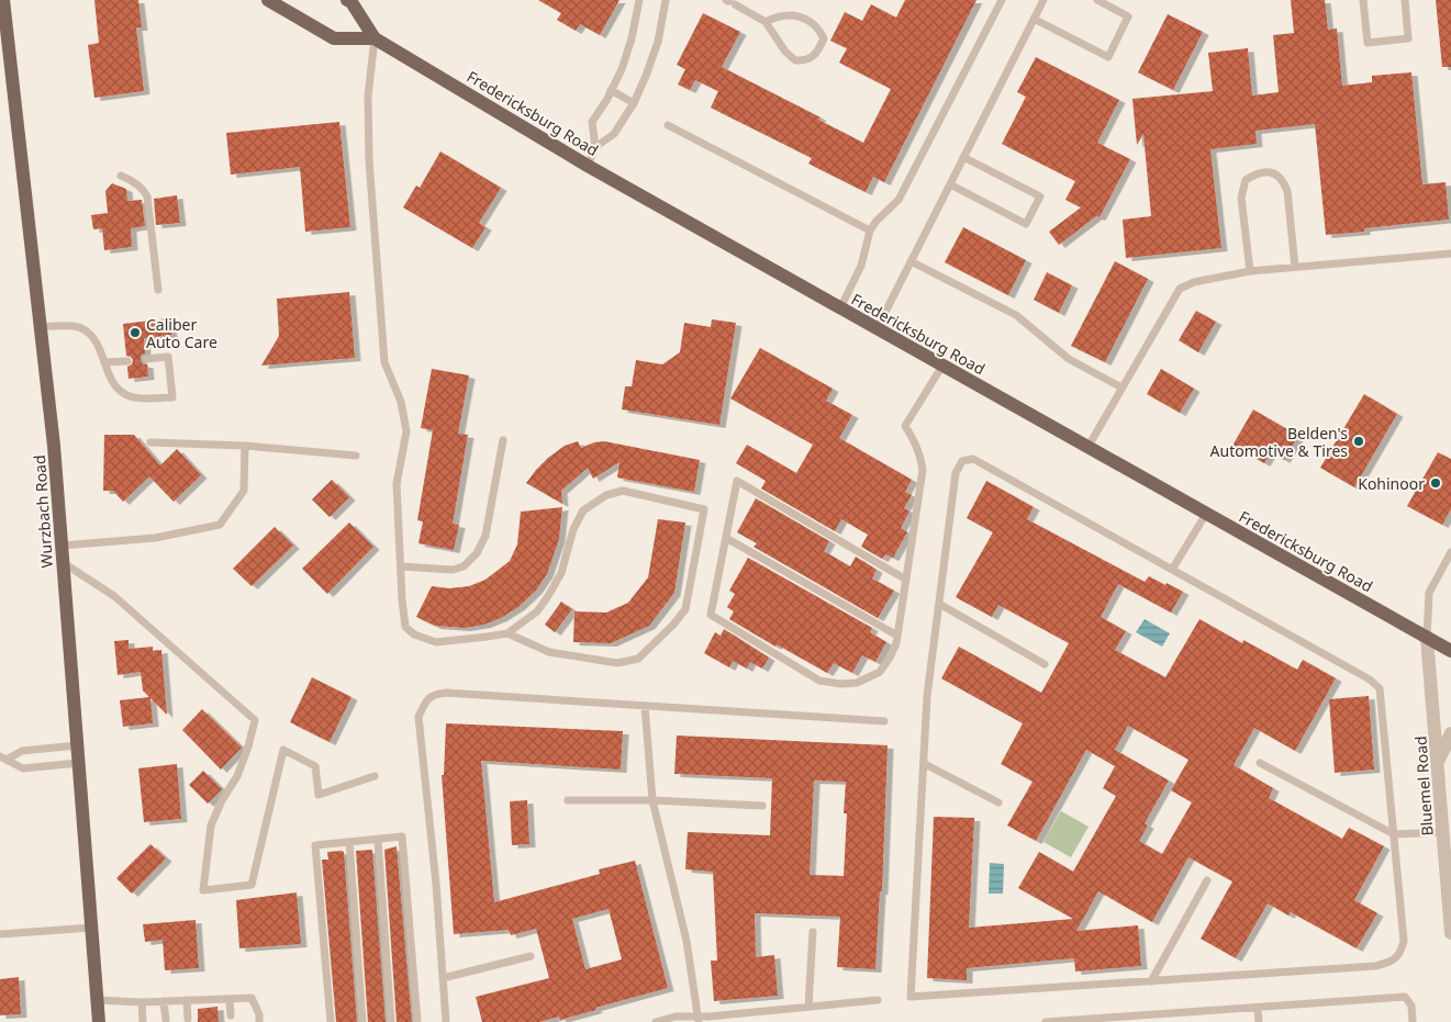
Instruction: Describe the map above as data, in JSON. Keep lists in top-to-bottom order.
{
  "streets": {
    "main road": ["Fredericksburg Road", "Wurzbach Road"],
    "street": ["Bluemel Road"]
  },
  "crossings": [
    ["Fredericksburg Road", "Bluemel Road"]
  ],
  "places": ["Caliber Auto Care", "Belden's Automotive & Tires", "Kohinoor"]
}
